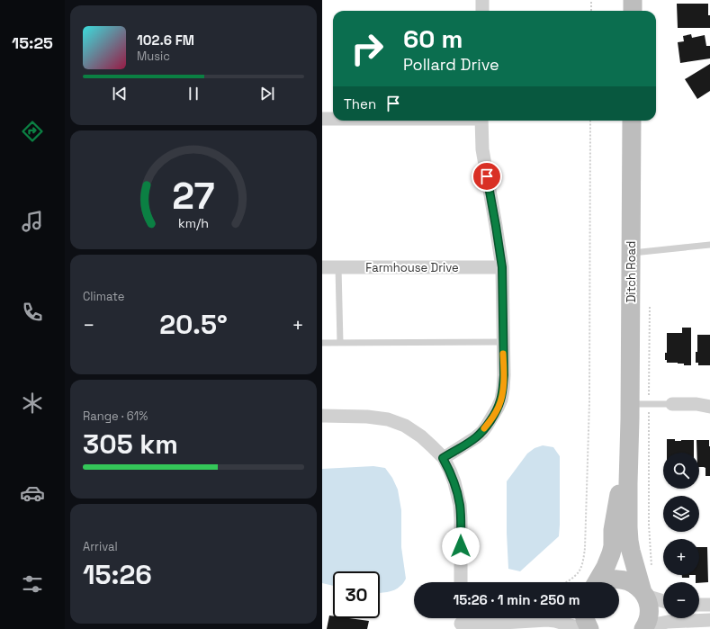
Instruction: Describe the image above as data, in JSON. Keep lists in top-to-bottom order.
{
  "streets": {
    "street": ["Farmhouse Drive", "Ditch Road"]
  },
  "page": {
    "tabs": "15:25",
    "turn": ["60 m", "Pollard Drive"],
    "song": ["102.6 FM", "Music"],
    "then": "Then",
    "tile": [
      "Climate",
      ["Range · 61%", "305 km"],
      ["Arrival", "15:26"]
    ],
    "heat": ["−", "20.5°", "+"],
    "map_buttons": ["+", "−"],
    "limit": "30",
    "trip": "15:26 · 1 min · 250 m",
    "gauge": ["27", "km/h"]
  }
}
